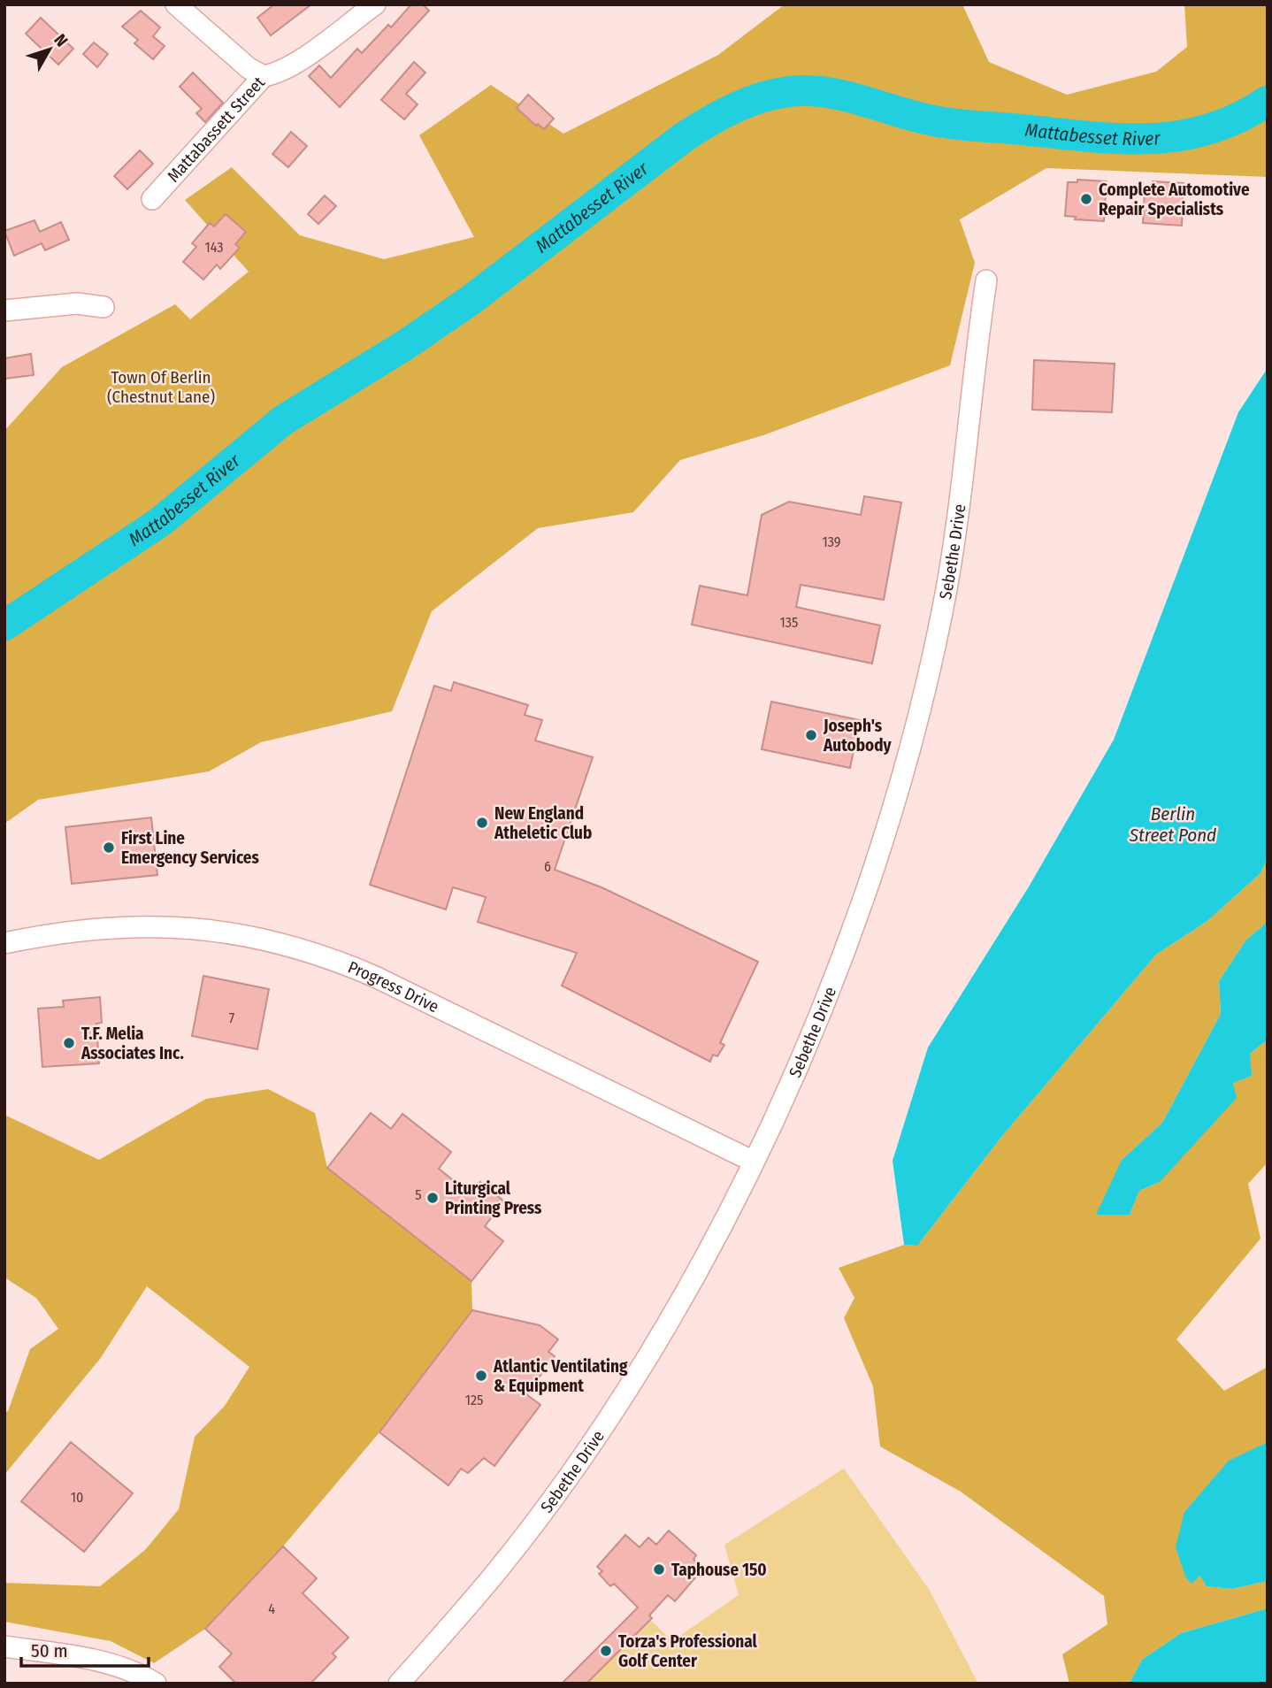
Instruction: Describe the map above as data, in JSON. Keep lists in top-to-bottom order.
{
  "streets": {
    "street": ["Mattabassett Street", "Sebethe Drive", "Progress Drive"]
  },
  "crossings": [
    ["Sebethe Drive", "Progress Drive"]
  ],
  "water": ["Mattabesset River", "Berlin Street Pond"],
  "parks": ["Town Of Berlin (Chestnut Lane)"],
  "places": [
    "Complete Automotive Repair Specialists",
    "Joseph's Autobody",
    "New England Atheletic Club",
    "First Line Emergency Services",
    "T.F. Melia Associates Inc.",
    "Liturgical Printing Press",
    "Atlantic Ventilating & Equipment",
    "Taphouse 150",
    "Torza's Professional Golf Center"
  ],
  "house_numbers": [
    "143",
    "139",
    "135",
    "6",
    "7",
    "5",
    "125",
    "10",
    "4"
  ],
  "scale_bar": "50 m",
  "north": "top right"
}
